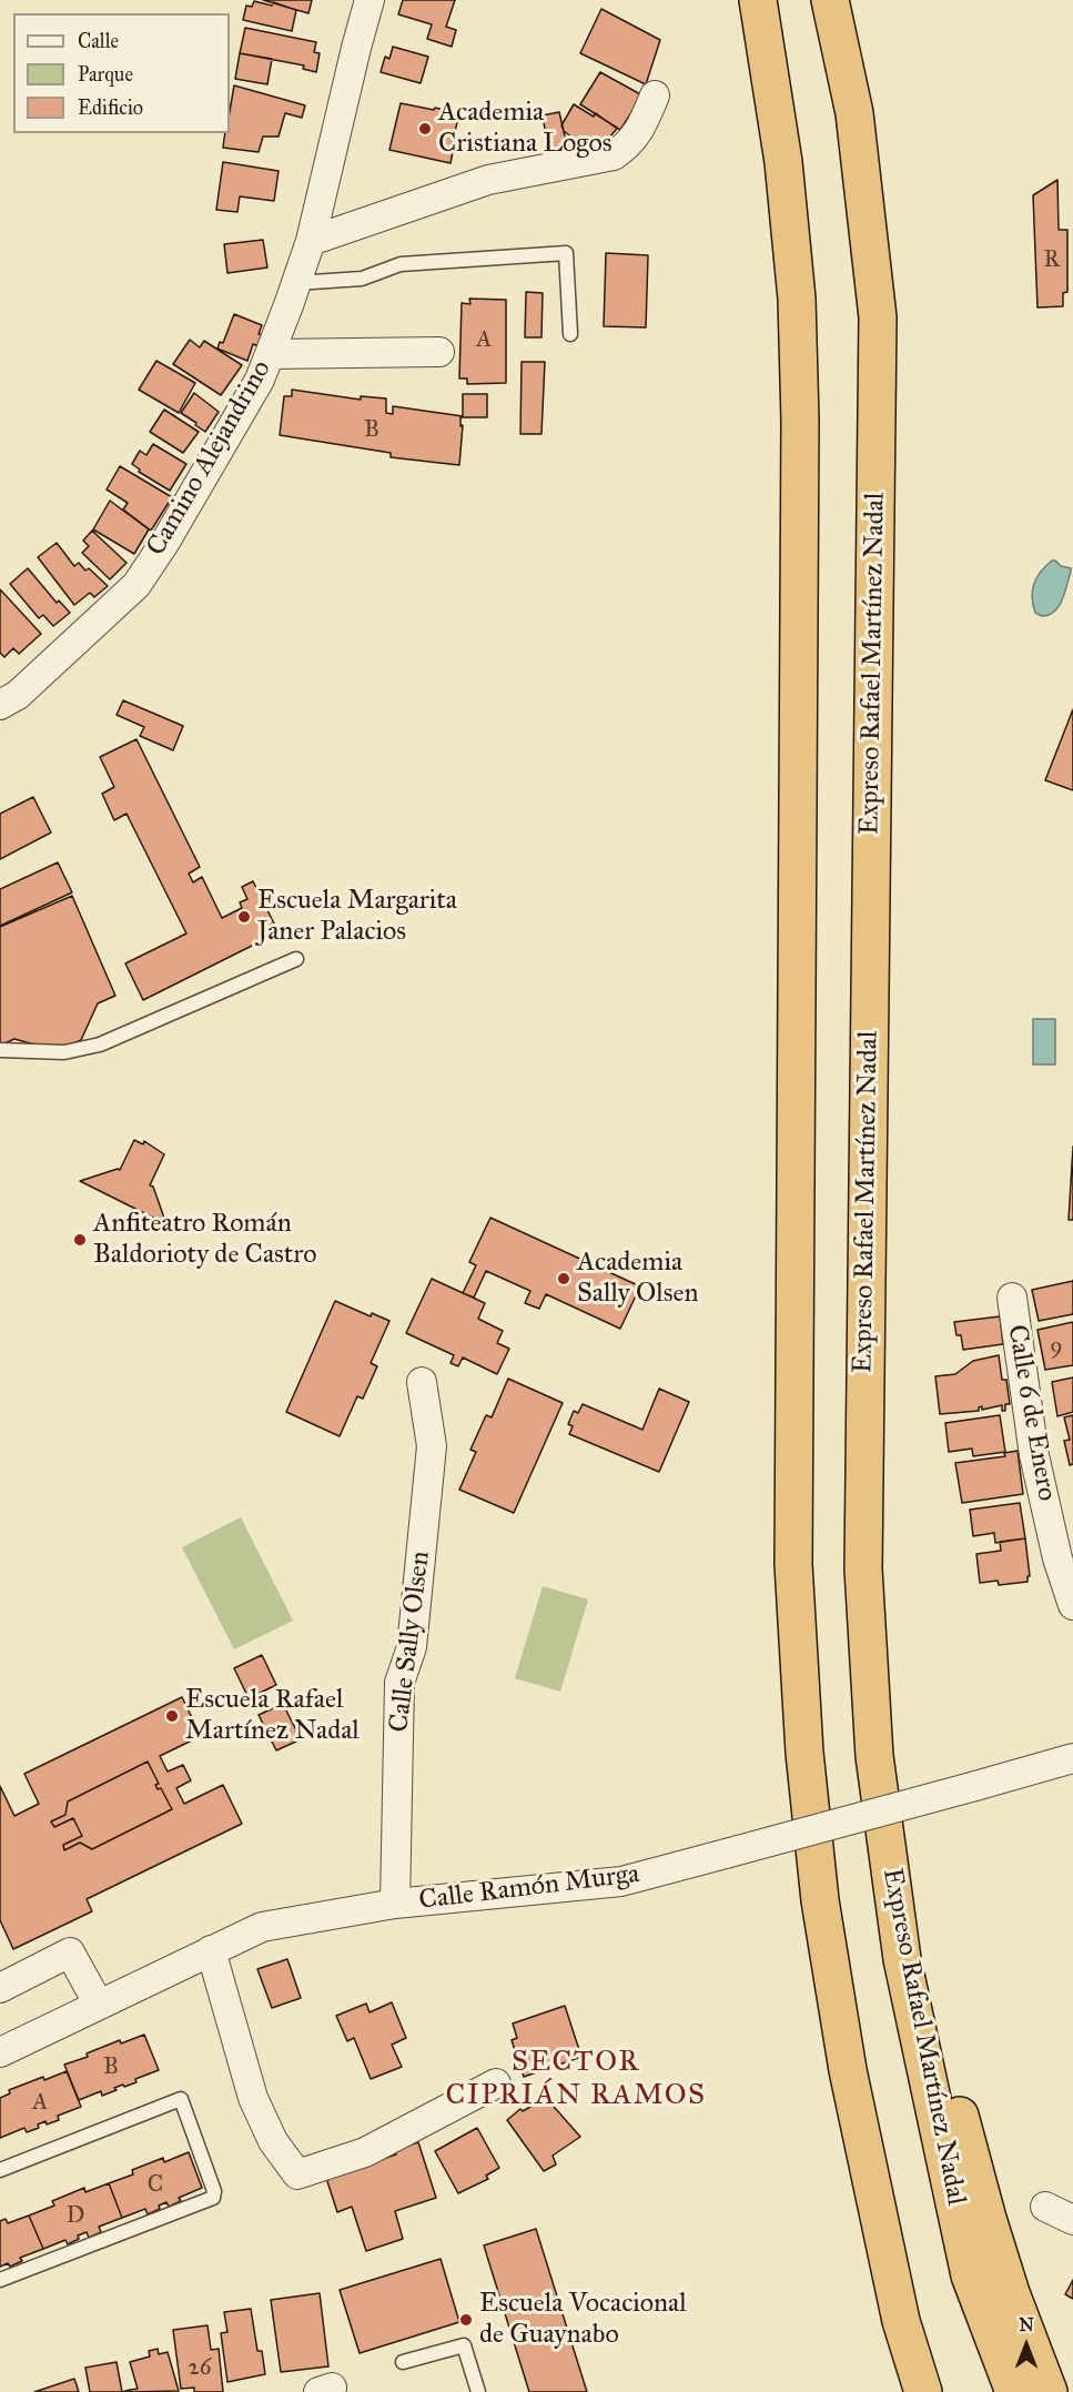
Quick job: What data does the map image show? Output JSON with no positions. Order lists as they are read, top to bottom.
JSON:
{
  "streets": {
    "highway": ["Expreso Rafael Martínez Nadal"],
    "street": [
      "Camino Alejandrino",
      "Calle 6 de Enero",
      "Calle Sally Olsen",
      "Calle Ramón Murga"
    ]
  },
  "crossings": [
    ["Calle Sally Olsen", "Calle Ramón Murga"]
  ],
  "districts": ["SECTOR CIPRIÁN RAMOS"],
  "places": [
    "Academia Cristiana Logos",
    "Escuela Margarita Janer Palacios",
    "Anfiteatro Román Baldorioty de Castro",
    "Academia Sally Olsen",
    "Escuela Rafael Martínez Nadal",
    "Escuela Vocacional de Guaynabo"
  ],
  "house_numbers": [
    "R",
    "A",
    "B",
    "9",
    "B",
    "A",
    "C",
    "D",
    "26"
  ],
  "legend": ["Calle", "Parque", "Edificio"],
  "north": "top"
}
